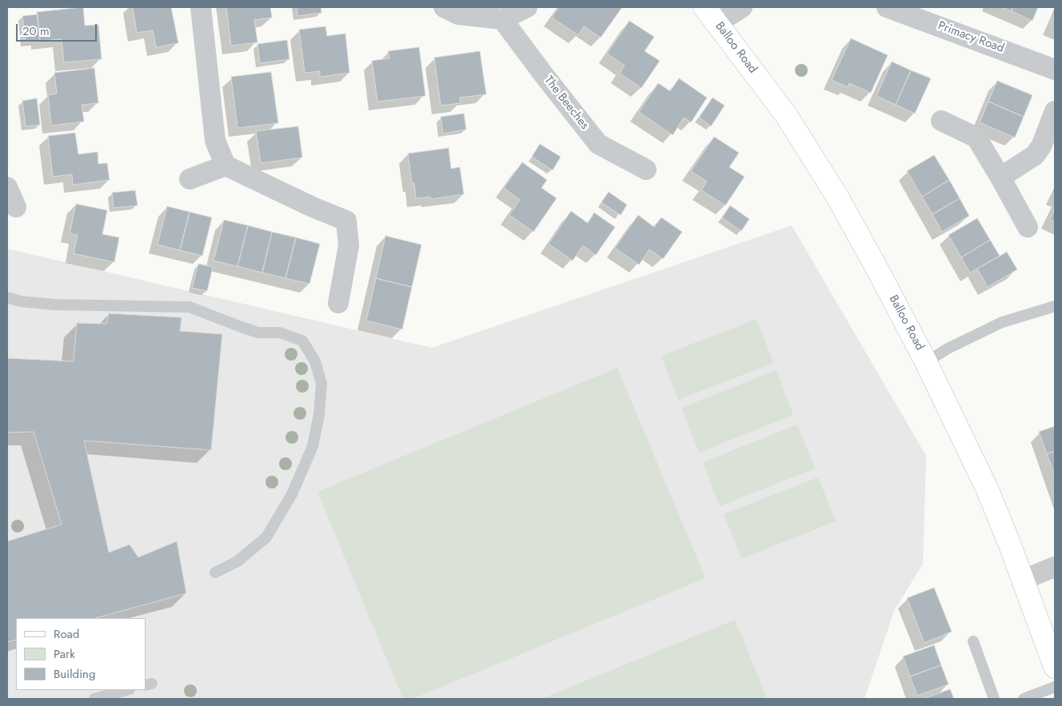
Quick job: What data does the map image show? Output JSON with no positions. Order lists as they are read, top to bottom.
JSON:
{
  "streets": {
    "street": ["Primacy Road", "Balloo Road", "The Beeches"]
  },
  "legend": ["Road", "Park", "Building"],
  "scale_bar": "20 m"
}
